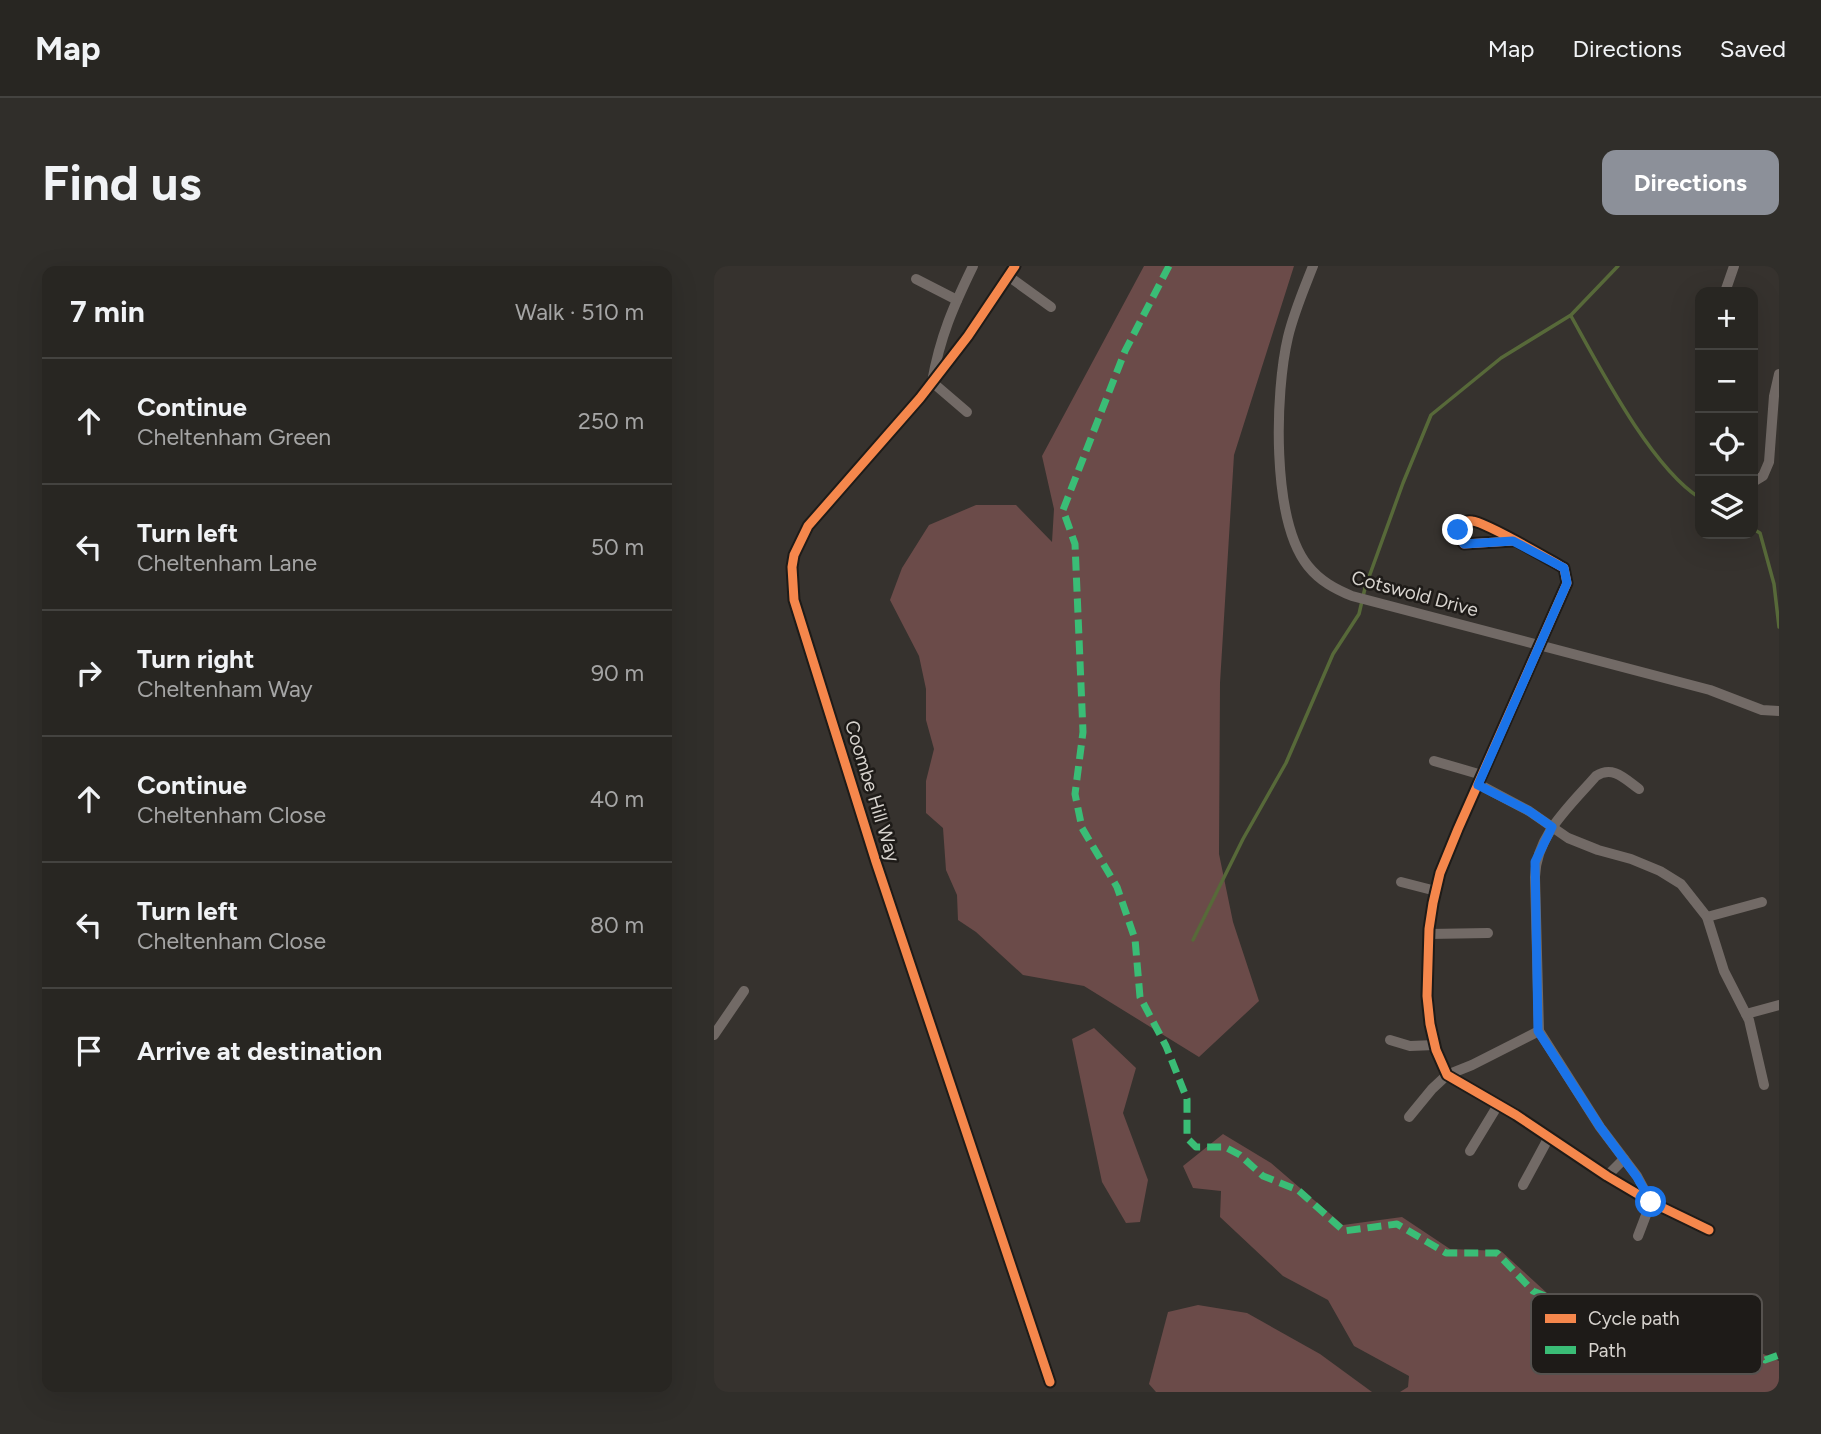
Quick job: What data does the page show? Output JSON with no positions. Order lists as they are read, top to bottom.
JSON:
{
  "streets": {
    "street": ["Cotswold Drive", "Coombe Hill Way"]
  },
  "legend": ["Cycle path", "Path"],
  "page": {
    "header": "Map",
    "nav": ["Map", "Directions", "Saved"],
    "buttons": "Directions",
    "title": "Find us",
    "heading": ["7 min", "Walk · 510 m"],
    "map_buttons": ["+", "−"],
    "list": [
      ["Continue", "Cheltenham Green", "250 m"],
      ["Turn left", "Cheltenham Lane", "50 m"],
      ["Turn right", "Cheltenham Way", "90 m"],
      ["Continue", "Cheltenham Close", "40 m"],
      ["Turn left", "Cheltenham Close", "80 m"],
      "Arrive at destination"
    ]
  }
}
